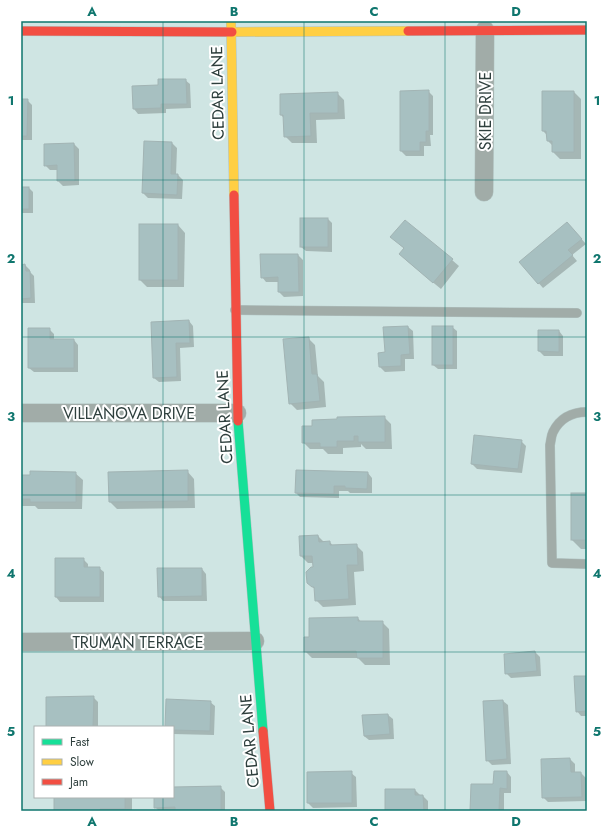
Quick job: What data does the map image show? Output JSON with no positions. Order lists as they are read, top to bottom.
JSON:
{
  "streets": {
    "street": [
      "CEDAR LANE",
      "SKIE DRIVE",
      "VILLANOVA DRIVE",
      "TRUMAN TERRACE"
    ]
  },
  "crossings": [
    ["CEDAR LANE", "VILLANOVA DRIVE"],
    ["CEDAR LANE", "TRUMAN TERRACE"]
  ],
  "legend": ["Fast", "Slow", "Jam"],
  "grid": {
    "columns": [
      "A",
      "B",
      "C",
      "D"
    ],
    "rows": [
      "1",
      "2",
      "3",
      "4",
      "5"
    ]
  }
}
